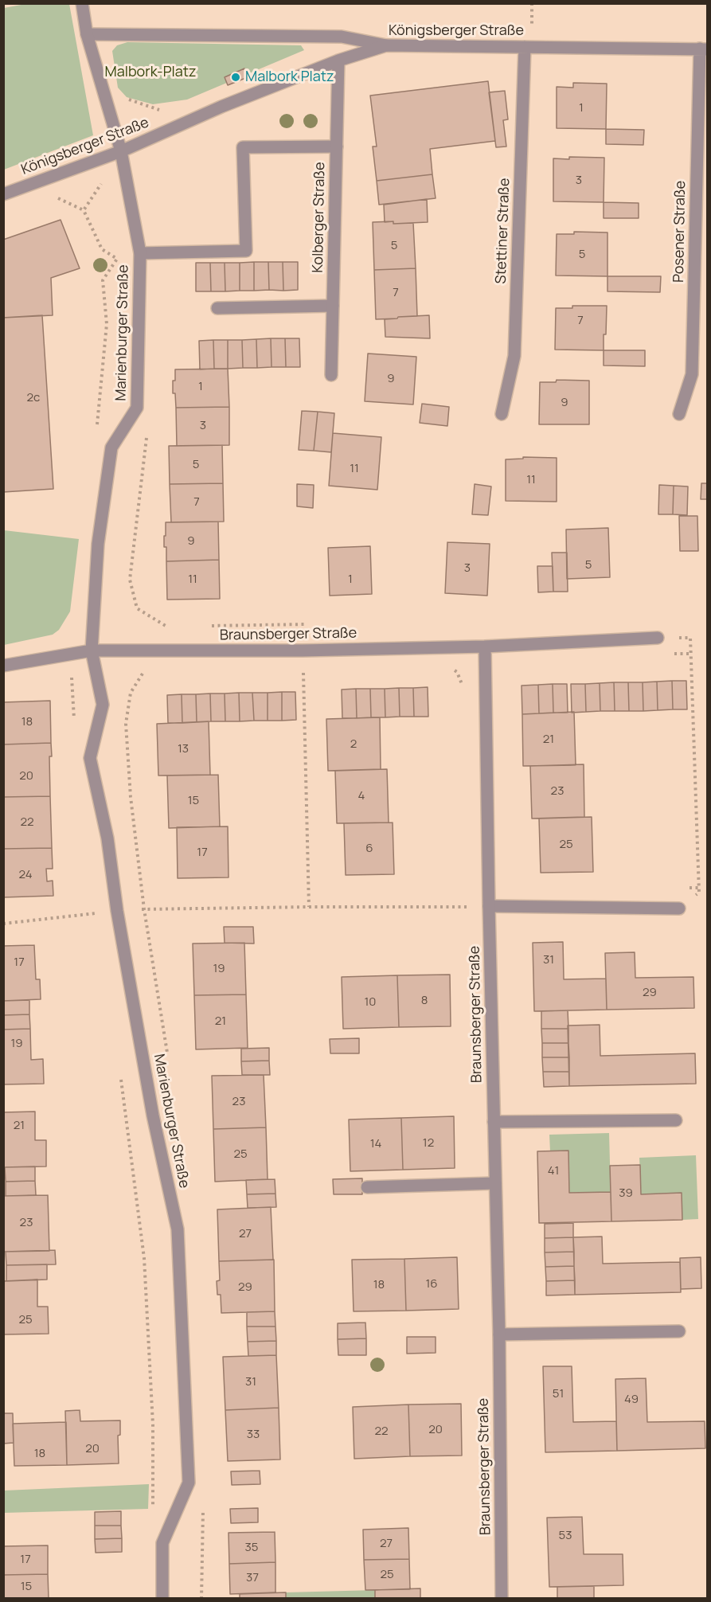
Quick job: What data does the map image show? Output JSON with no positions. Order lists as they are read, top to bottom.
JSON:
{
  "streets": {
    "street": [
      "Königsberger Straße",
      "Kolberger Straße",
      "Stettiner Straße",
      "Posener Straße",
      "Marienburger Straße",
      "Braunsberger Straße"
    ]
  },
  "crossings": [
    ["Königsberger Straße", "Kolberger Straße"],
    ["Königsberger Straße", "Stettiner Straße"],
    ["Königsberger Straße", "Posener Straße"],
    ["Königsberger Straße", "Marienburger Straße"],
    ["Marienburger Straße", "Braunsberger Straße"]
  ],
  "parks": ["Malbork-Platz"],
  "places": ["Malbork Platz"],
  "house_numbers": [
    "1",
    "3",
    "5",
    "5",
    "7",
    "7",
    "9",
    "1",
    "2c",
    "9",
    "3",
    "5",
    "11",
    "11",
    "7",
    "9",
    "5",
    "3",
    "11",
    "1",
    "18",
    "21",
    "2",
    "13",
    "20",
    "23",
    "4",
    "15",
    "22",
    "25",
    "6",
    "17",
    "24",
    "31",
    "17",
    "19",
    "29",
    "8",
    "10",
    "21",
    "19",
    "23",
    "21",
    "12",
    "14",
    "25",
    "41",
    "39",
    "23",
    "27",
    "16",
    "18",
    "29",
    "25",
    "31",
    "51",
    "49",
    "20",
    "22",
    "33",
    "20",
    "18",
    "53",
    "27",
    "35",
    "17",
    "25",
    "37",
    "15"
  ]
}
